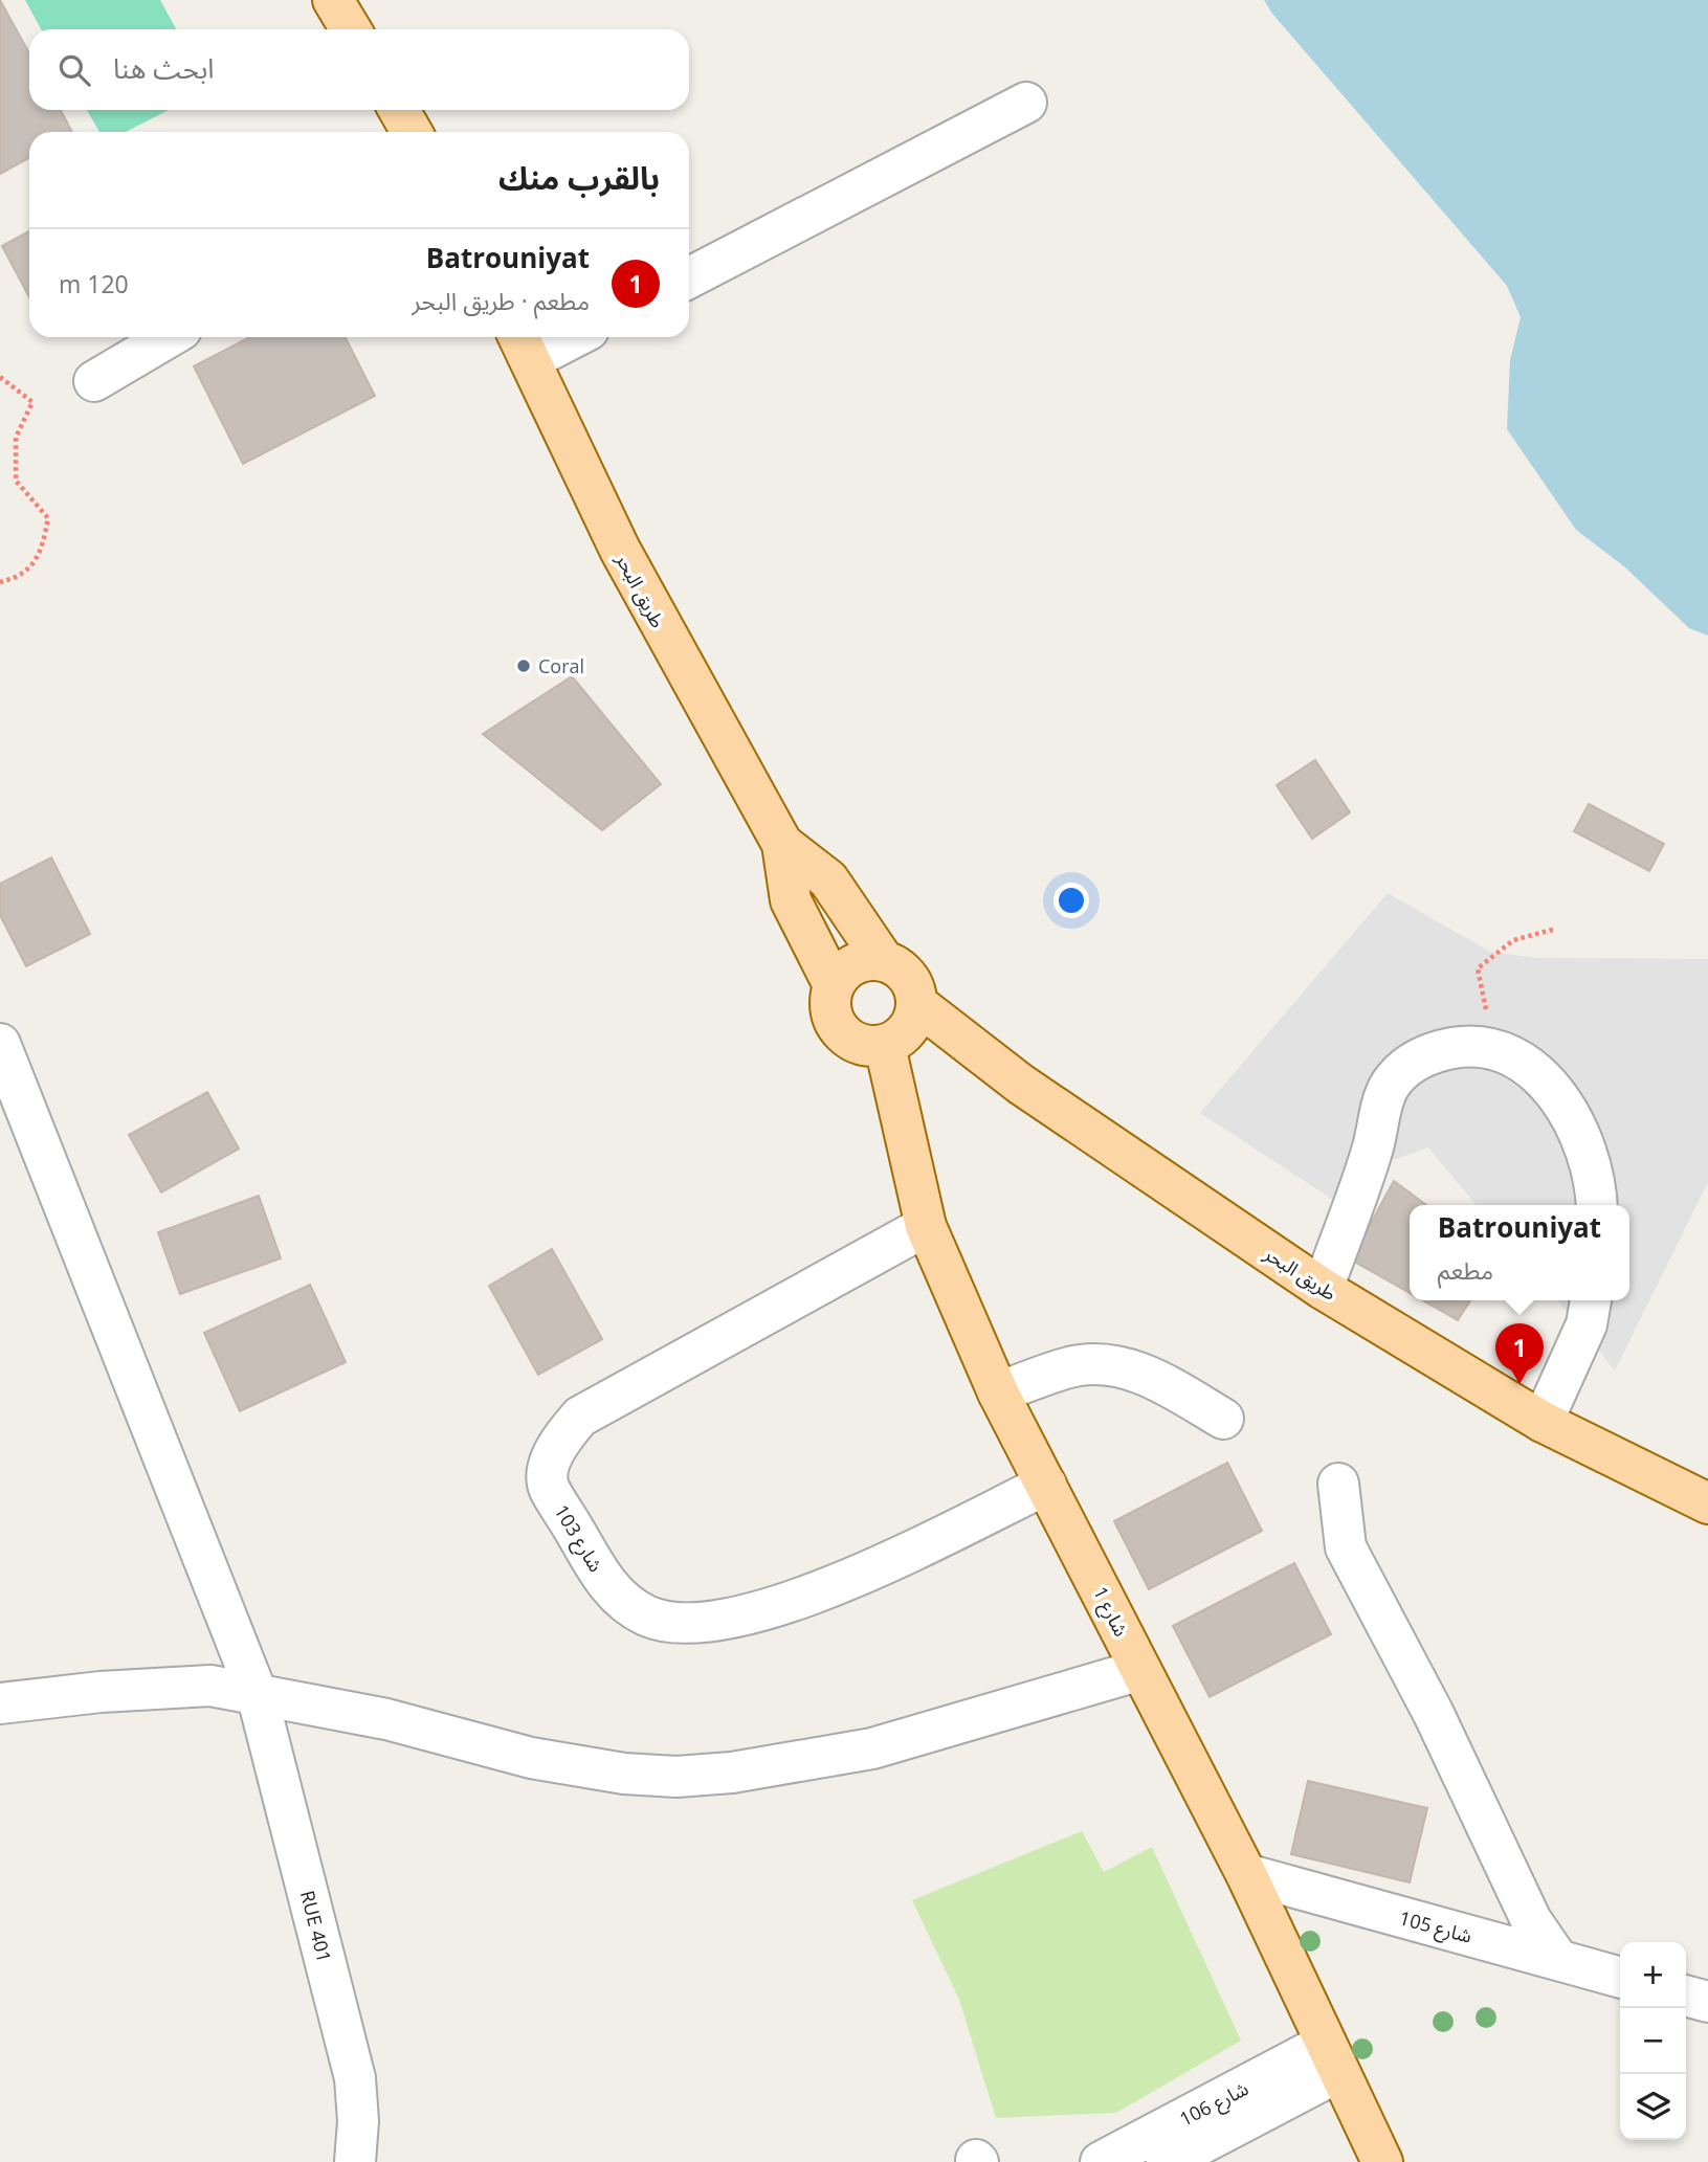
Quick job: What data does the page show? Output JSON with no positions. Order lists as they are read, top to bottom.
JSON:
{
  "streets": {
    "main road": ["طريق البحر", "شارع 1"],
    "street": [
      "شارع 103",
      "RUE 401",
      "شارع 105",
      "شارع 106"
    ]
  },
  "crossings": [
    ["طريق البحر", "شارع 1"],
    ["شارع 103", "شارع 1"],
    ["شارع 1", "شارع 105"],
    ["شارع 1", "شارع 106"]
  ],
  "places": ["Coral"],
  "page": {
    "search": "ابحث هنا",
    "heading": "بالقرب منك",
    "list": [
      {
        "mark": "1",
        "name": "Batrouniyat",
        "note": "مطعم · طريق البحر",
        "value": "120 m"
      }
    ],
    "popup": ["Batrouniyat", "مطعم"],
    "pins": "1",
    "map_buttons": ["+", "−"]
  }
}
